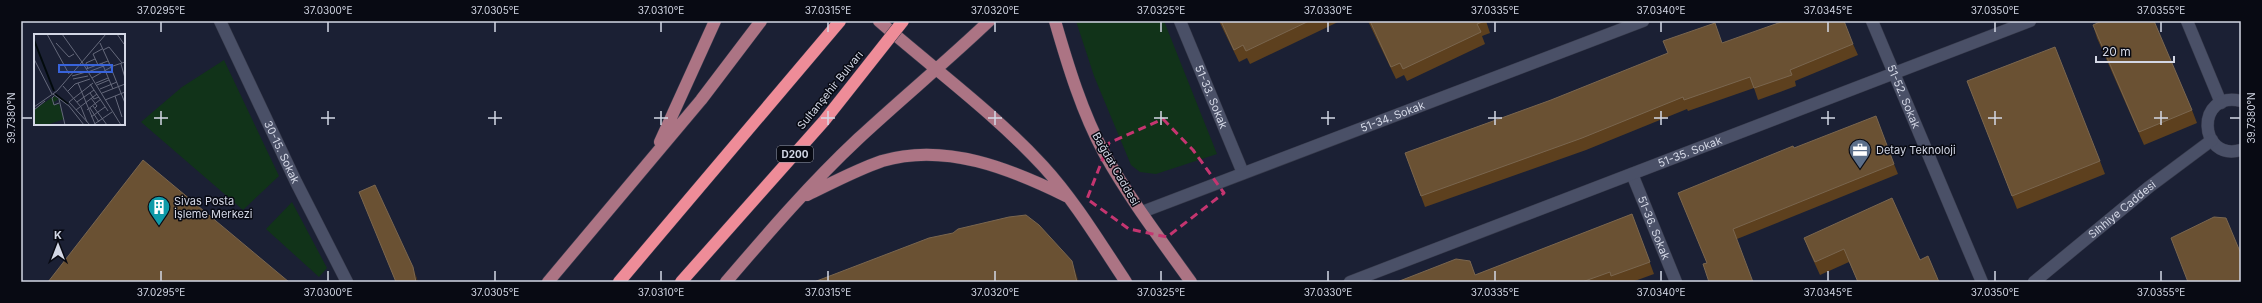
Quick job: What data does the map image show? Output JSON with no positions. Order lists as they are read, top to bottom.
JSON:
{
  "streets": {
    "highway": ["Sultanşehir Bulvarı", "D200"],
    "main road": ["Bağdat Caddesi"],
    "street": [
      "51-52. Sokak",
      "51-33. Sokak",
      "51-34. Sokak",
      "30-15. Sokak",
      "51-35. Sokak",
      "Sıhhiye Caddesi",
      "51-36. Sokak"
    ]
  },
  "crossings": [
    ["51-52. Sokak", "51-35. Sokak"],
    ["51-33. Sokak", "51-34. Sokak"],
    ["51-34. Sokak", "Bağdat Caddesi"],
    ["51-35. Sokak", "51-36. Sokak"]
  ],
  "places": {
    "office": ["Detay Teknoloji"],
    "building": ["Sivas Posta İşleme Merkezi"]
  },
  "scale_bar": "20 m",
  "north": "top",
  "coordinates": [
    "37.0295°E",
    "37.0300°E",
    "37.0305°E",
    "37.0310°E",
    "37.0315°E",
    "37.0320°E",
    "37.0325°E",
    "37.0330°E",
    "37.0335°E",
    "37.0340°E",
    "37.0345°E",
    "37.0350°E",
    "37.0355°E",
    "39.7380°N"
  ]
}
